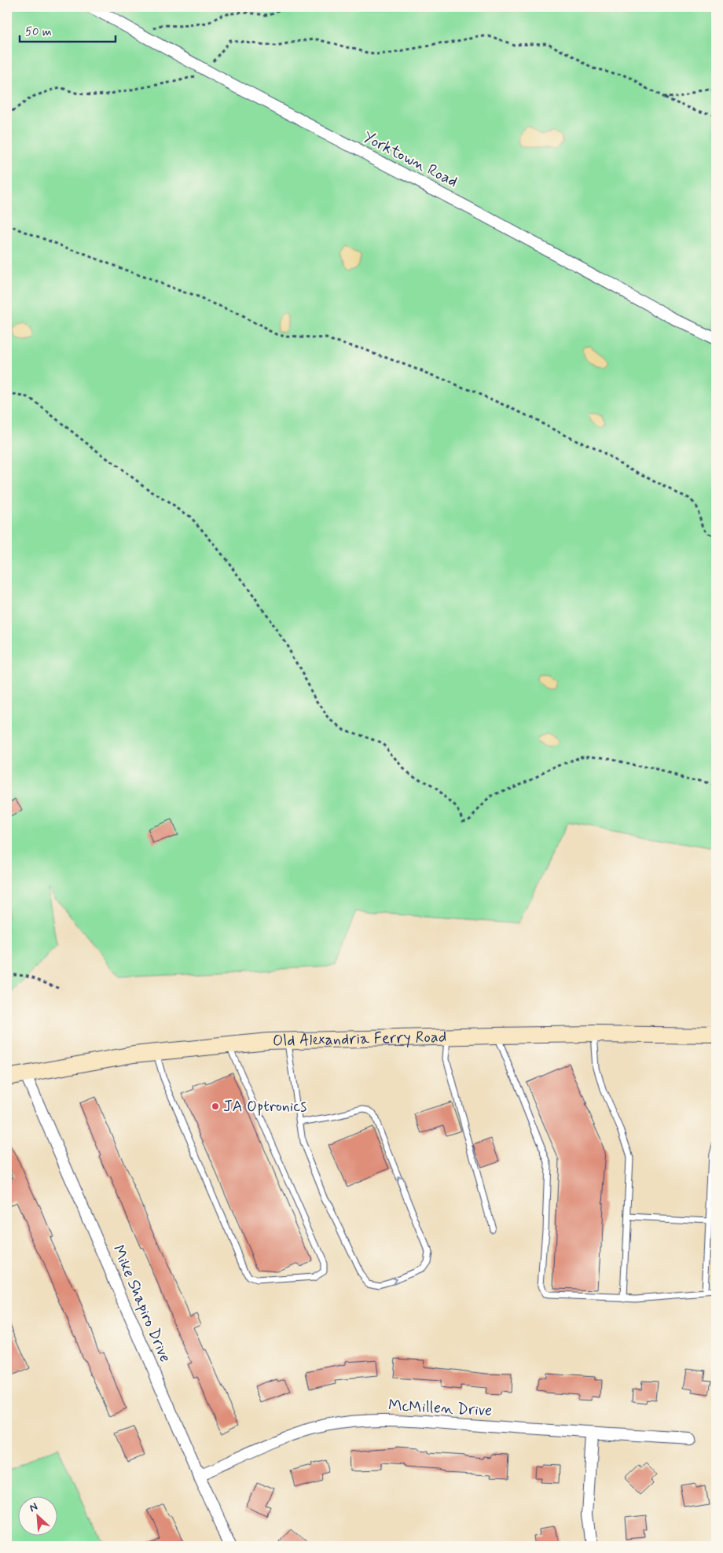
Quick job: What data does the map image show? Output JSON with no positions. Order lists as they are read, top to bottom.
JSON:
{
  "streets": {
    "main road": ["Old Alexandria Ferry Road"],
    "street": ["Yorktown Road", "Mike Shapiro Drive", "McMillen Drive"]
  },
  "crossings": [
    ["Old Alexandria Ferry Road", "Mike Shapiro Drive"],
    ["Mike Shapiro Drive", "McMillen Drive"]
  ],
  "places": ["JA Optronics"],
  "scale_bar": "50 m",
  "north": "top left"
}
